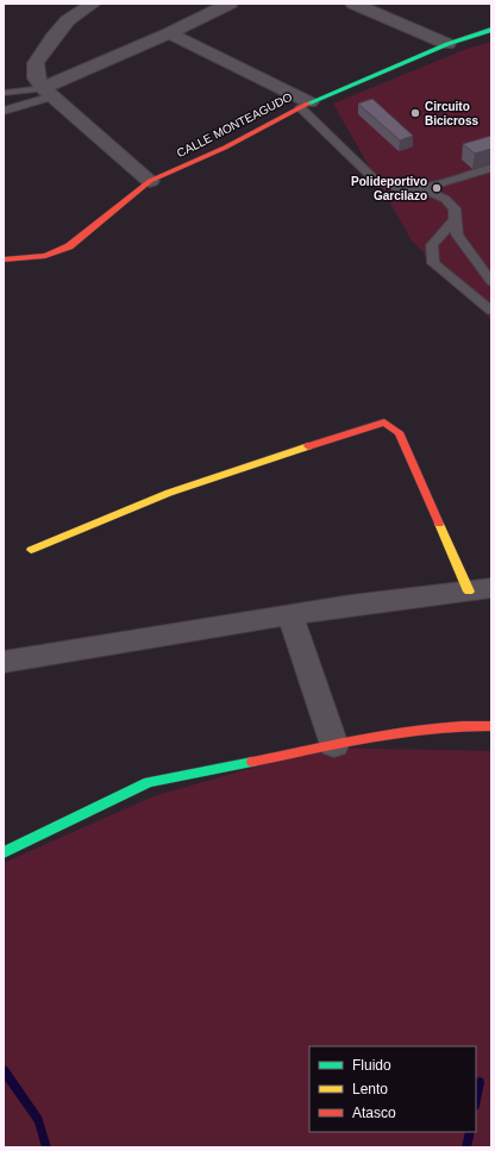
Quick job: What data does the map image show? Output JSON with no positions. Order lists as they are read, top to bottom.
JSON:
{
  "streets": {
    "street": ["CALLE MONTEAGUDO"]
  },
  "places": ["Circuito Bicicross", "Polideportivo Garcilazo"],
  "legend": ["Fluido", "Lento", "Atasco"]
}
